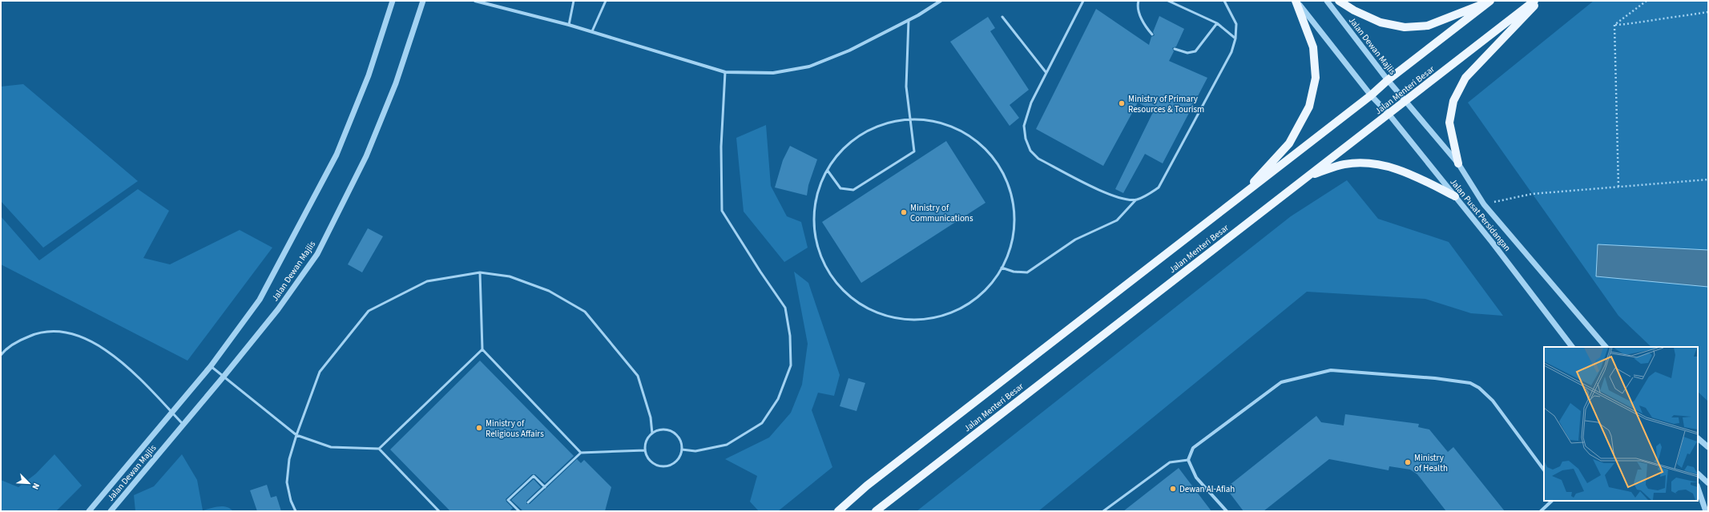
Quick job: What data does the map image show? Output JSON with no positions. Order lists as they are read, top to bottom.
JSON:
{
  "streets": {
    "main road": ["Jalan Menteri Besar"],
    "street": ["Jalan Dewan Majlis", "Jalan Pusat Persidangan"]
  },
  "crossings": [
    ["Jalan Dewan Majlis", "Jalan Menteri Besar"],
    ["Jalan Dewan Majlis", "Jalan Pusat Persidangan"],
    ["Jalan Menteri Besar", "Jalan Pusat Persidangan"]
  ],
  "places": [
    "Ministry of Primary Resources & Tourism",
    "Ministry of Communications",
    "Ministry of Religious Affairs",
    "Ministry of Health",
    "Dewan Al-Afiah"
  ],
  "north": "bottom right"
}
